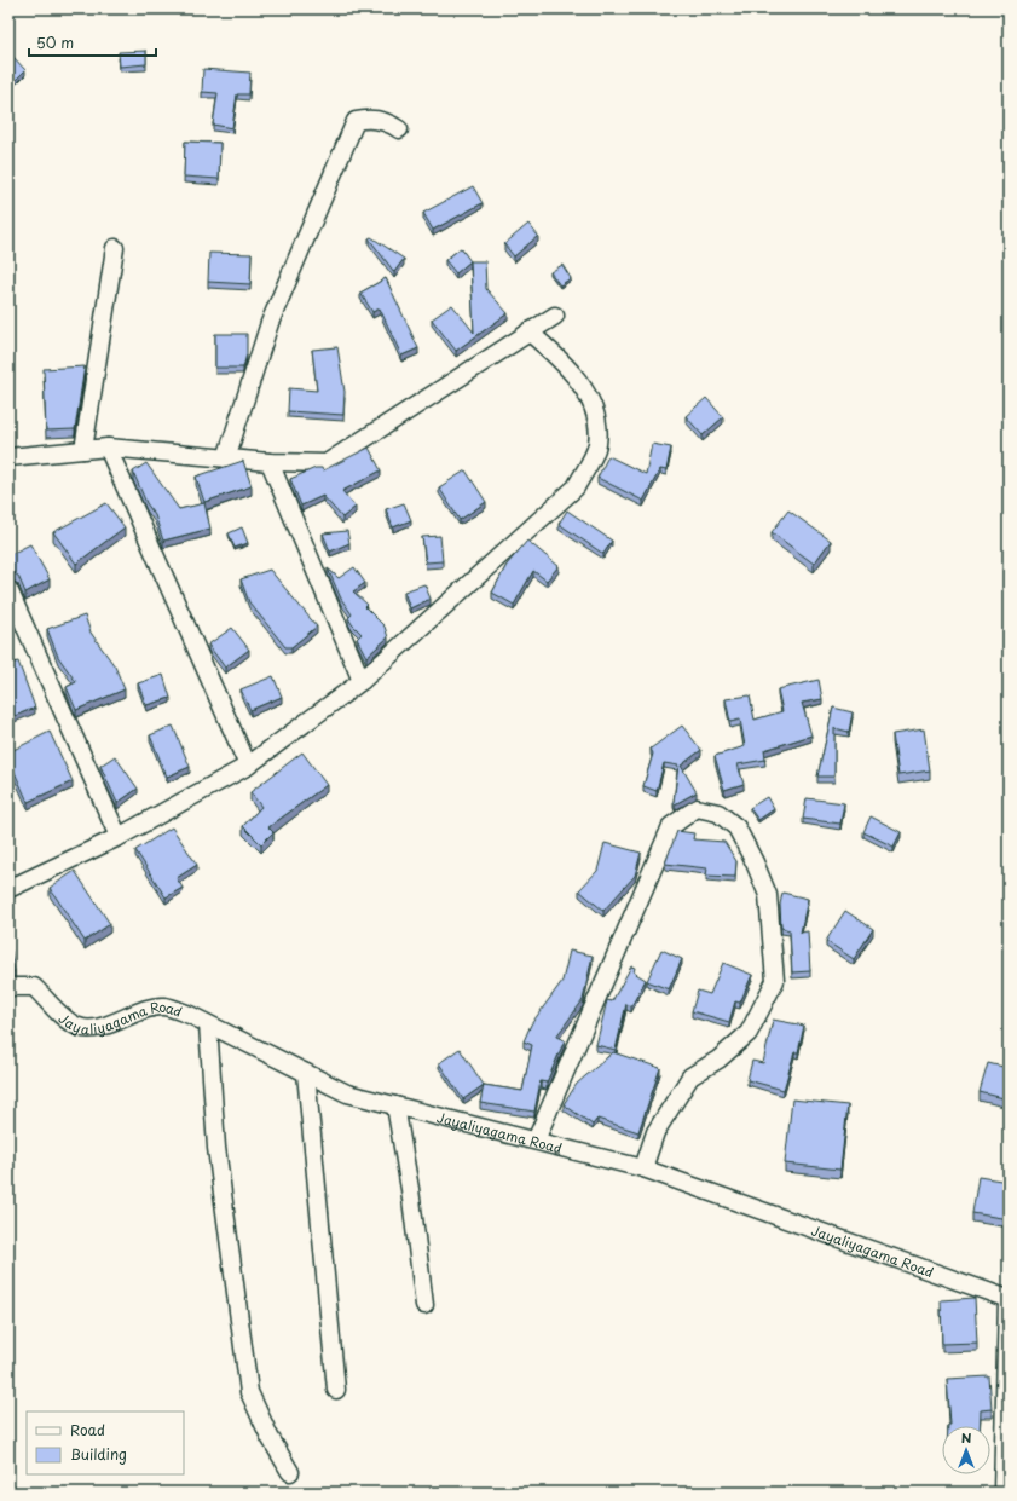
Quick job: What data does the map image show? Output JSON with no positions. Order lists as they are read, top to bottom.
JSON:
{
  "streets": {
    "street": ["Jayaliyagama Road"]
  },
  "legend": ["Road", "Building"],
  "scale_bar": "50 m",
  "north": "top"
}
